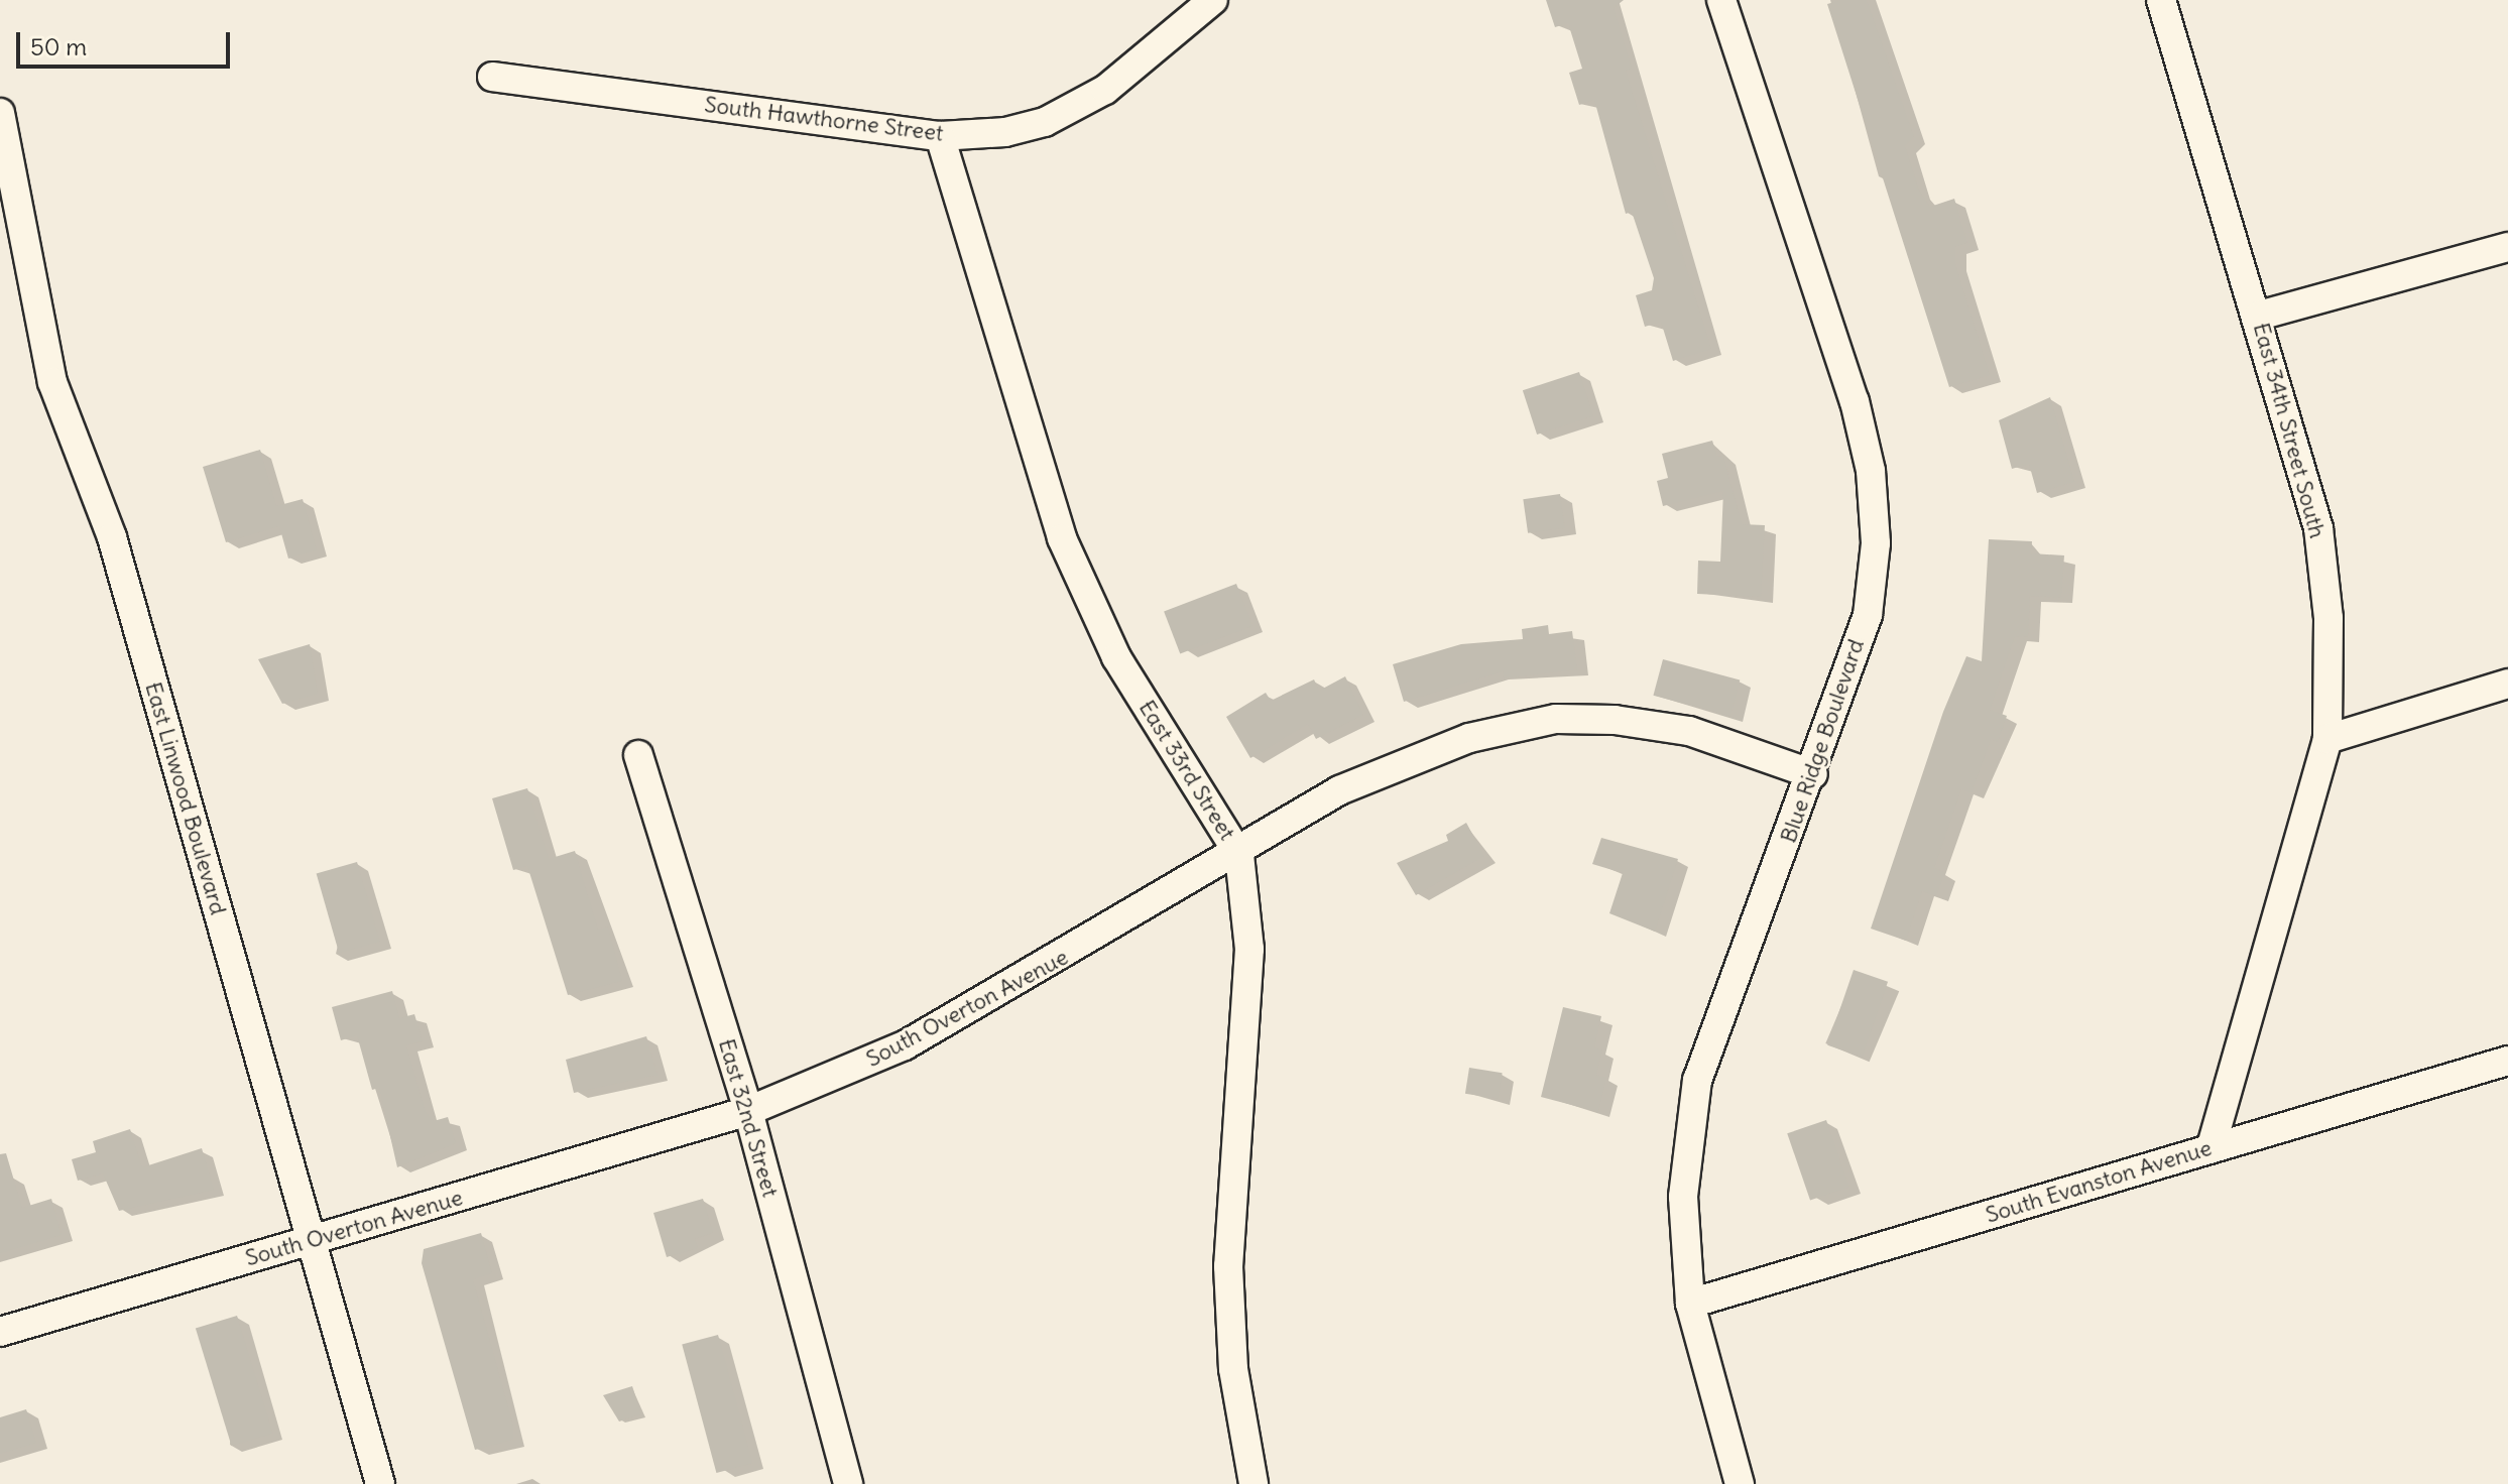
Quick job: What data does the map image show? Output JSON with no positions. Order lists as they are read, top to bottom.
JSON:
{
  "streets": {
    "street": [
      "South Hawthorne Street",
      "East 34th Street South",
      "Blue Ridge Boulevard",
      "East 33rd Street",
      "East Linwood Boulevard",
      "South Overton Avenue",
      "East 32nd Street",
      "South Evanston Avenue"
    ]
  },
  "crossings": [
    ["South Hawthorne Street", "East 33rd Street"],
    ["East 34th Street South", "South Evanston Avenue"],
    ["Blue Ridge Boulevard", "South Overton Avenue"],
    ["Blue Ridge Boulevard", "South Evanston Avenue"],
    ["East 33rd Street", "South Overton Avenue"],
    ["East Linwood Boulevard", "South Overton Avenue"],
    ["South Overton Avenue", "East 32nd Street"]
  ],
  "scale_bar": "50 m"
}
